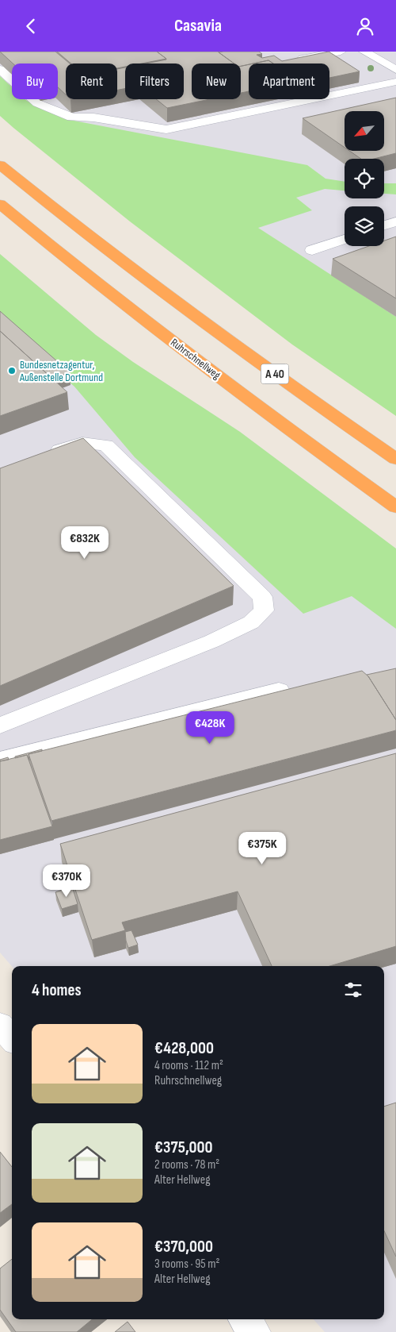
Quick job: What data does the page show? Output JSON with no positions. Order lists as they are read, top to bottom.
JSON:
{
  "streets": {
    "highway": ["Ruhrschnellweg", "A 40"]
  },
  "places": ["Bundesnetzagentur, Außenstelle Dortmund"],
  "north": "bottom left",
  "page": {
    "header": "Casavia",
    "chip": [
      "Buy",
      "Rent",
      "Filters",
      "New",
      "Apartment"
    ],
    "price": [
      "€832K",
      "€428K",
      "€375K",
      "€370K"
    ],
    "heading": "4 homes",
    "list": [
      {
        "name": "€428,000",
        "note": "4 rooms · 112 m² · Ruhrschnellweg"
      },
      {
        "name": "€375,000",
        "note": "2 rooms · 78 m² · Alter Hellweg"
      },
      {
        "name": "€370,000",
        "note": "3 rooms · 95 m² · Alter Hellweg"
      }
    ]
  }
}
